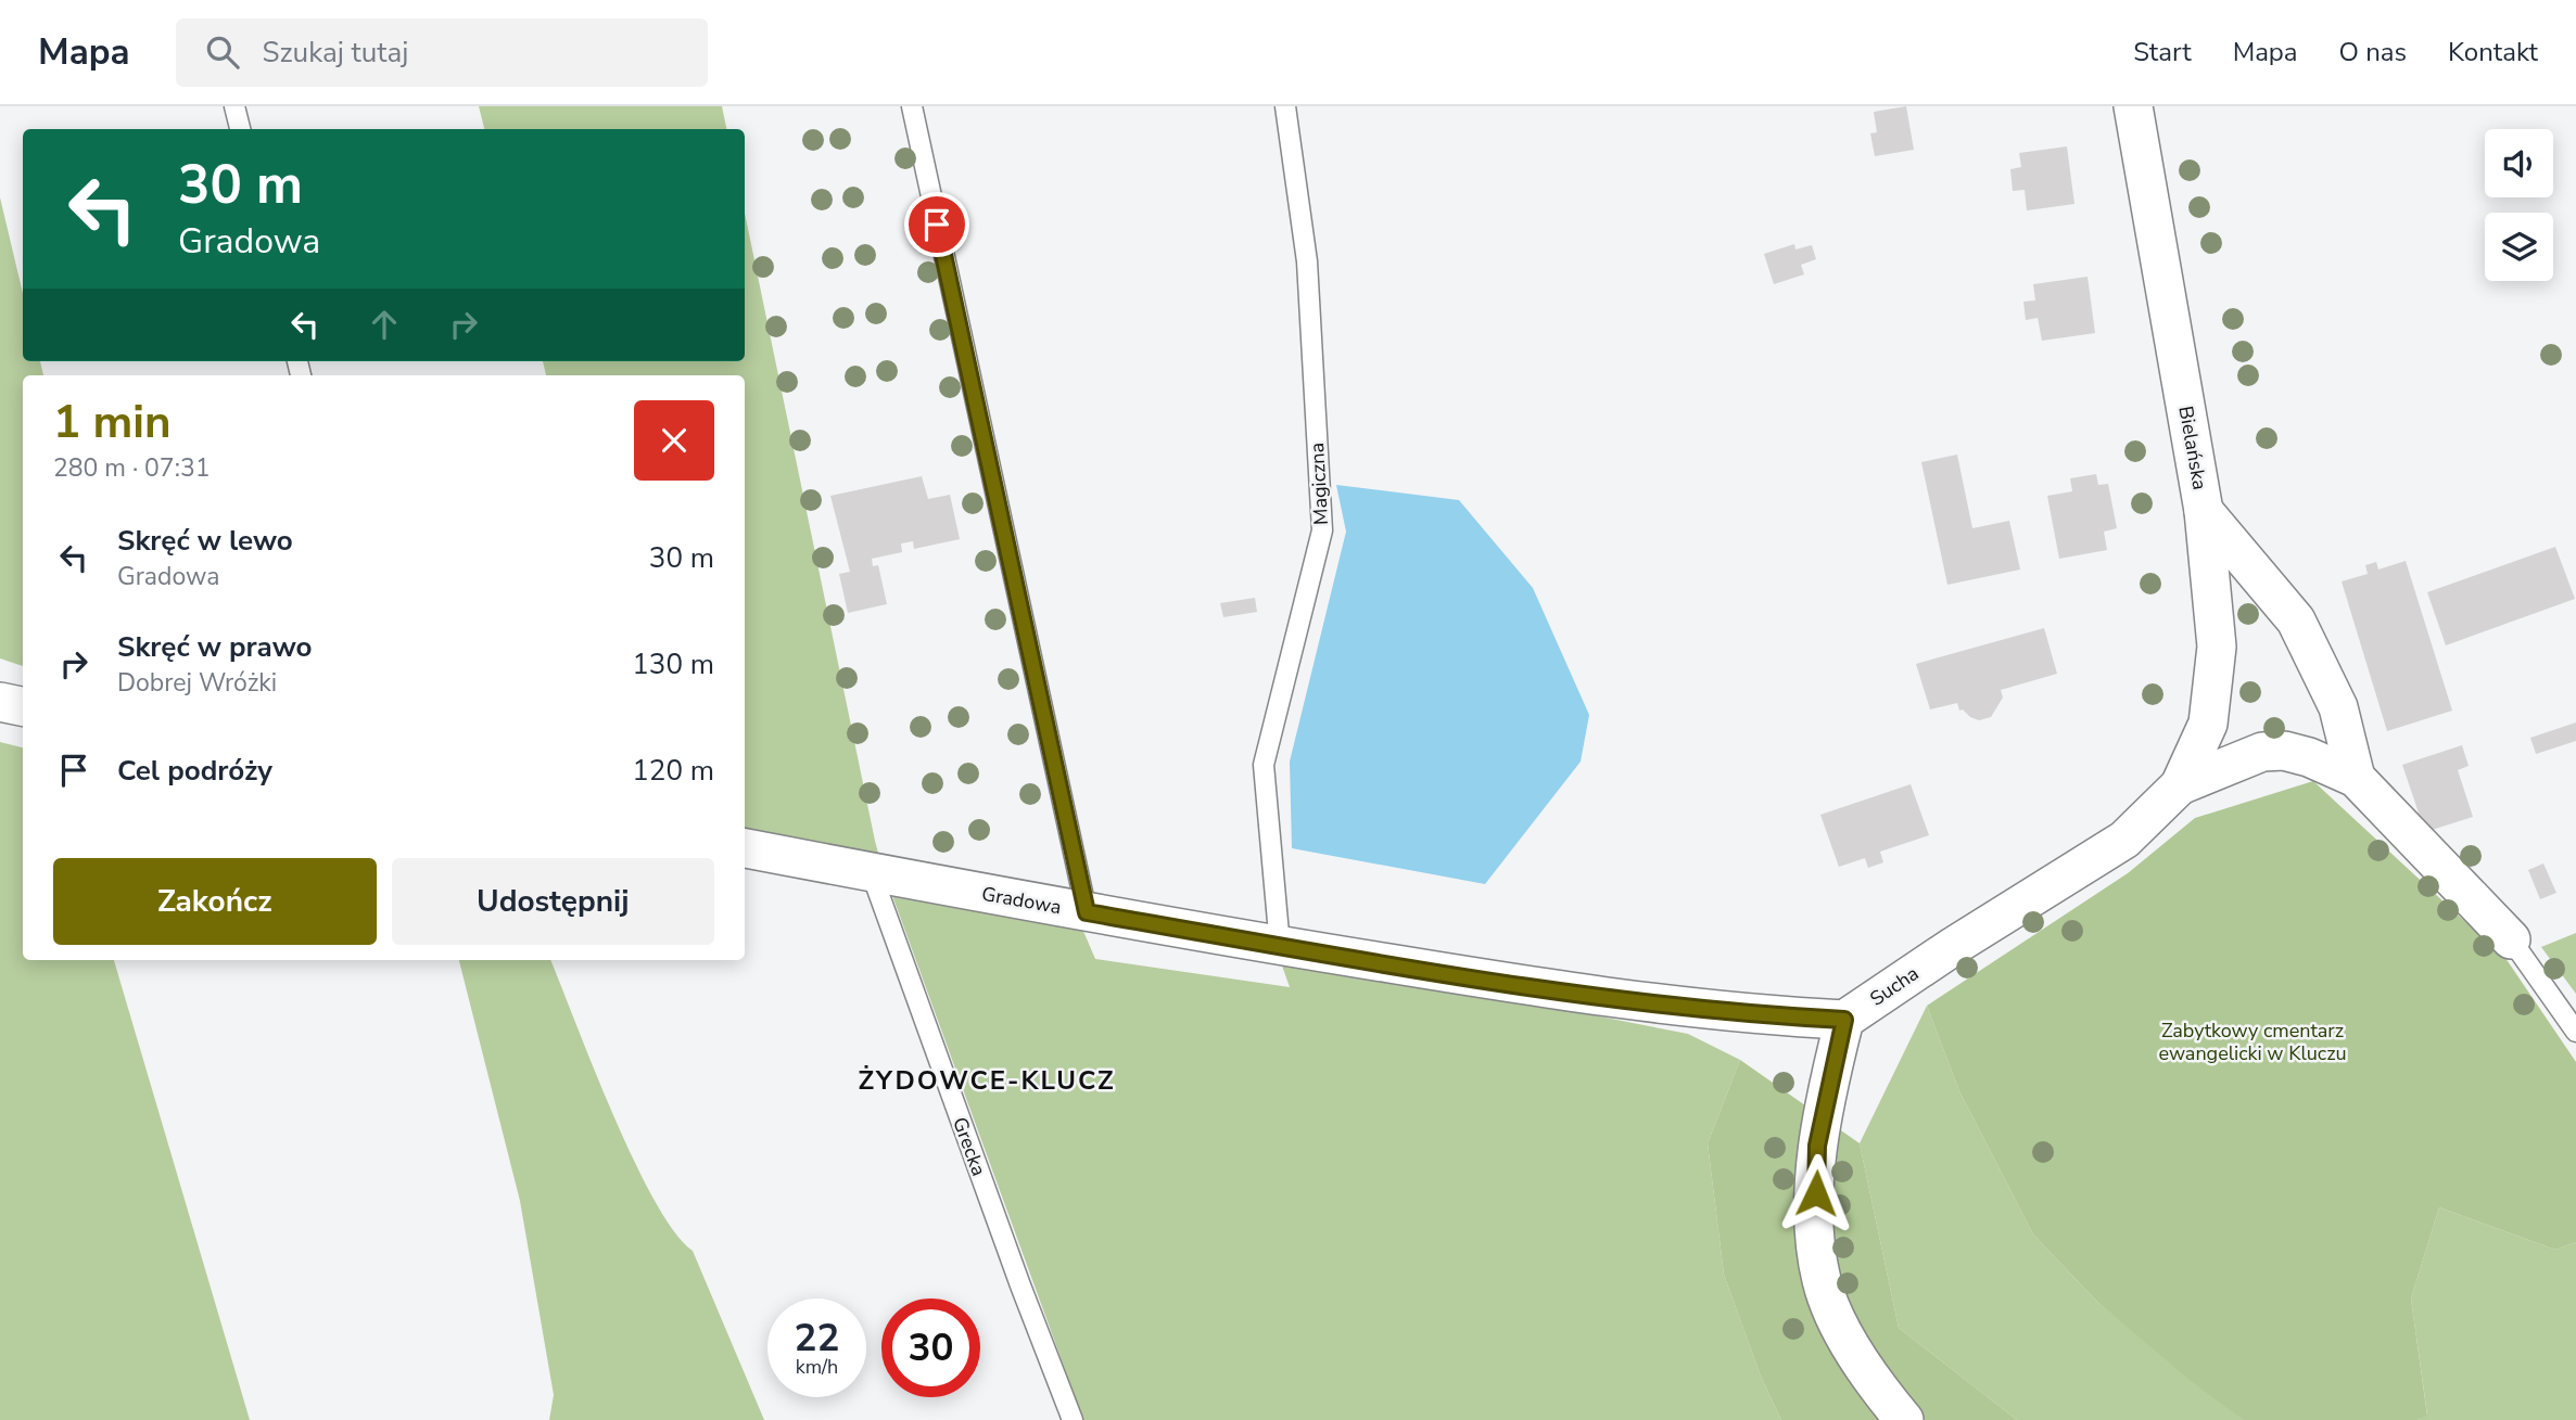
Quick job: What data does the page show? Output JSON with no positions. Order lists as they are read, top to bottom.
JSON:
{
  "streets": {
    "street": ["Bielańska", "Gradowa", "Sucha"],
    "lane": ["Magiczna", "Grecka"]
  },
  "crossings": [
    ["Bielańska", "Sucha"],
    ["Magiczna", "Gradowa"],
    ["Gradowa", "Sucha"],
    ["Gradowa", "Grecka"]
  ],
  "districts": ["ŻYDOWCE-KLUCZ"],
  "parks": ["Zabytkowy cmentarz ewangelicki w Kluczu"],
  "page": {
    "header": "Mapa",
    "search": "Szukaj tutaj",
    "nav": [
      "Start",
      "Mapa",
      "O nas",
      "Kontakt"
    ],
    "turn": ["30 m", "Gradowa"],
    "heading": ["1 min", "280 m · 07:31"],
    "list": [
      {
        "name": "Skręć w lewo",
        "note": "Gradowa",
        "value": "30 m"
      },
      {
        "name": "Skręć w prawo",
        "note": "Dobrej Wróżki",
        "value": "130 m"
      },
      {
        "name": "Cel podróży",
        "value": "120 m"
      }
    ],
    "buttons": ["Zakończ", "Udostępnij"],
    "speed": "22 km/h",
    "limit": "30"
  }
}
